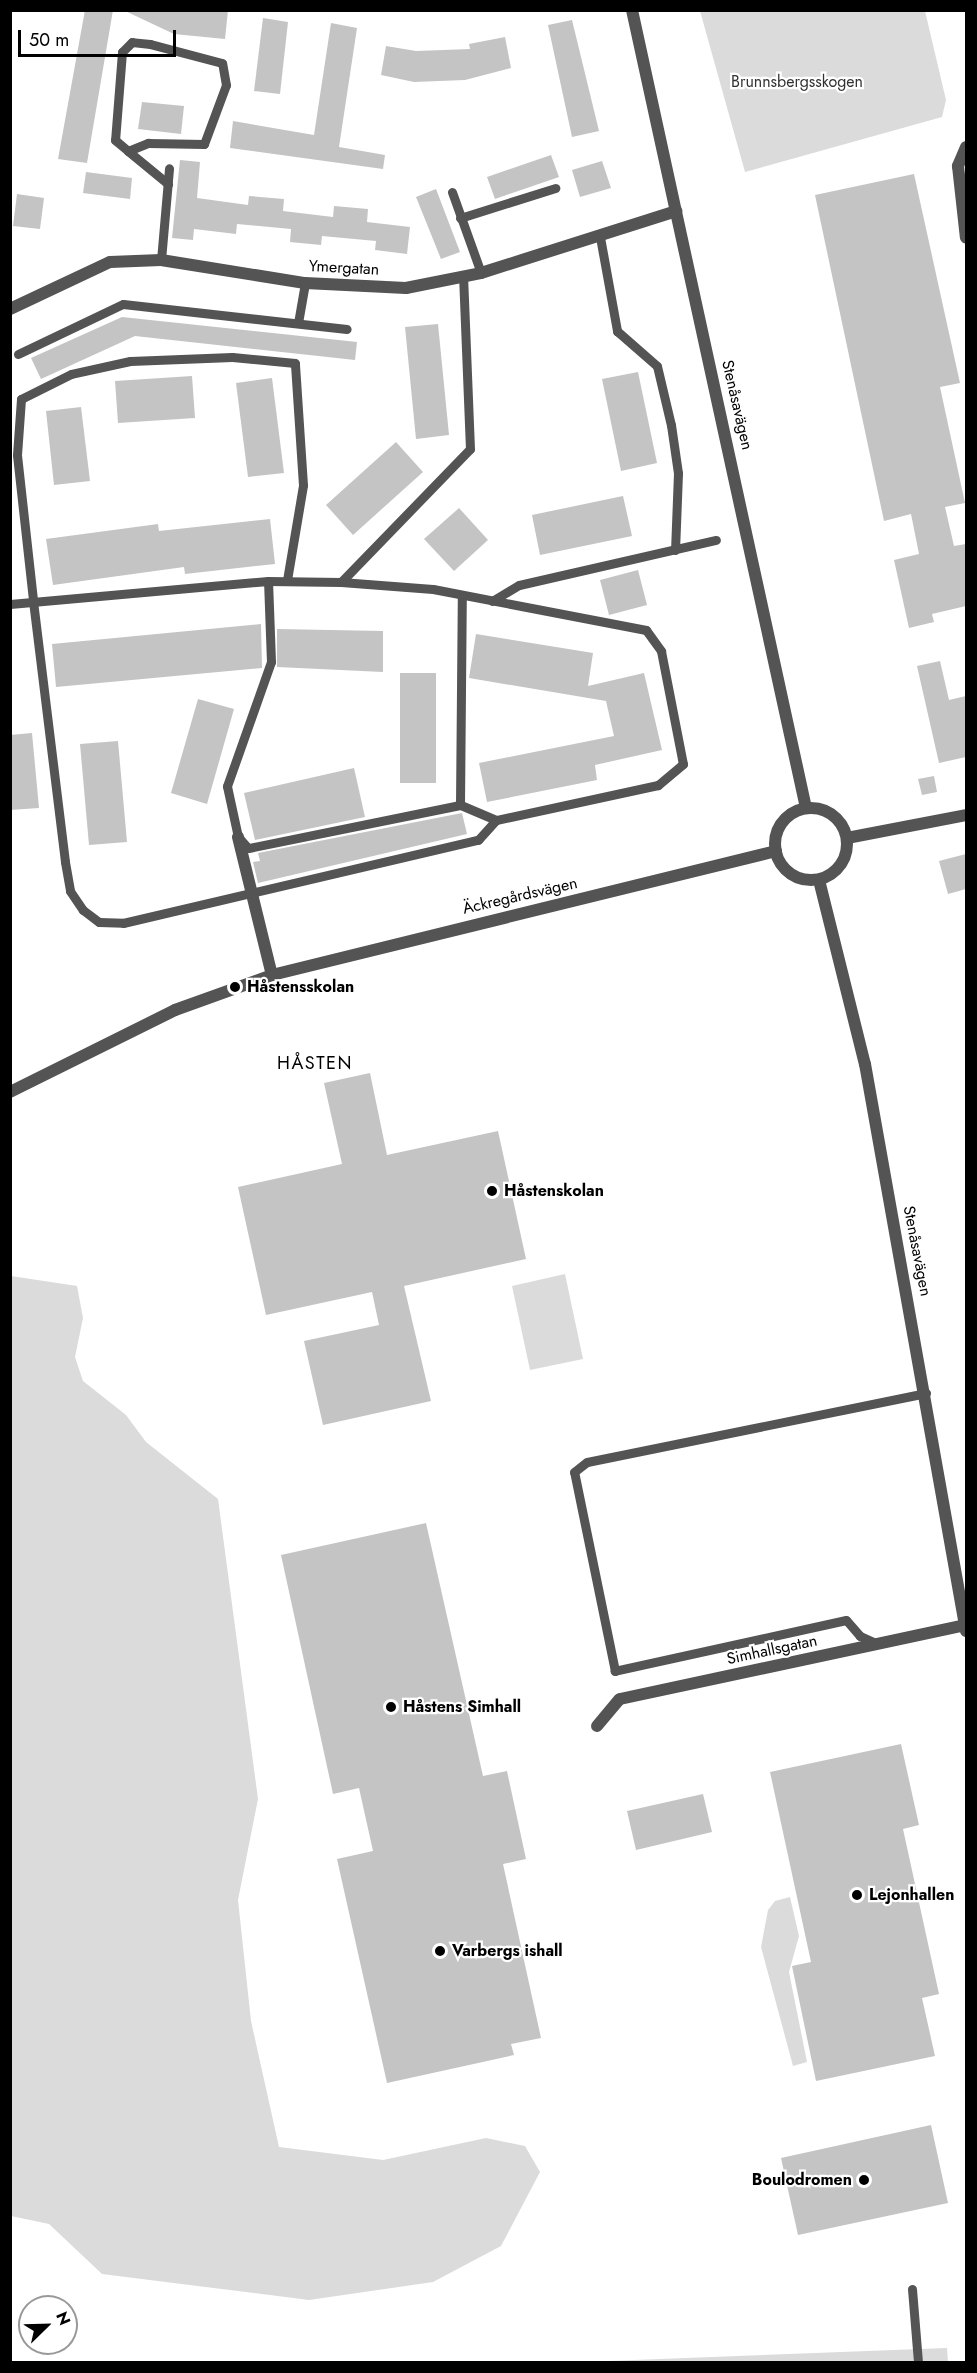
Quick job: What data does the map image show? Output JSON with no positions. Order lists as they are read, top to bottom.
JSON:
{
  "streets": {
    "street": [
      "Ymergatan",
      "Stenåsavägen",
      "Äckregårdsvägen",
      "Simhallsgatan"
    ]
  },
  "crossings": [
    ["Ymergatan", "Stenåsavägen"],
    ["Stenåsavägen", "Äckregårdsvägen"],
    ["Stenåsavägen", "Simhallsgatan"]
  ],
  "districts": ["HÅSTEN"],
  "parks": ["Brunnsbergsskogen"],
  "places": [
    "Håstensskolan",
    "Håstenskolan",
    "Håstens Simhall",
    "Lejonhallen",
    "Varbergs ishall",
    "Boulodromen"
  ],
  "scale_bar": "50 m",
  "north": "top right"
}
